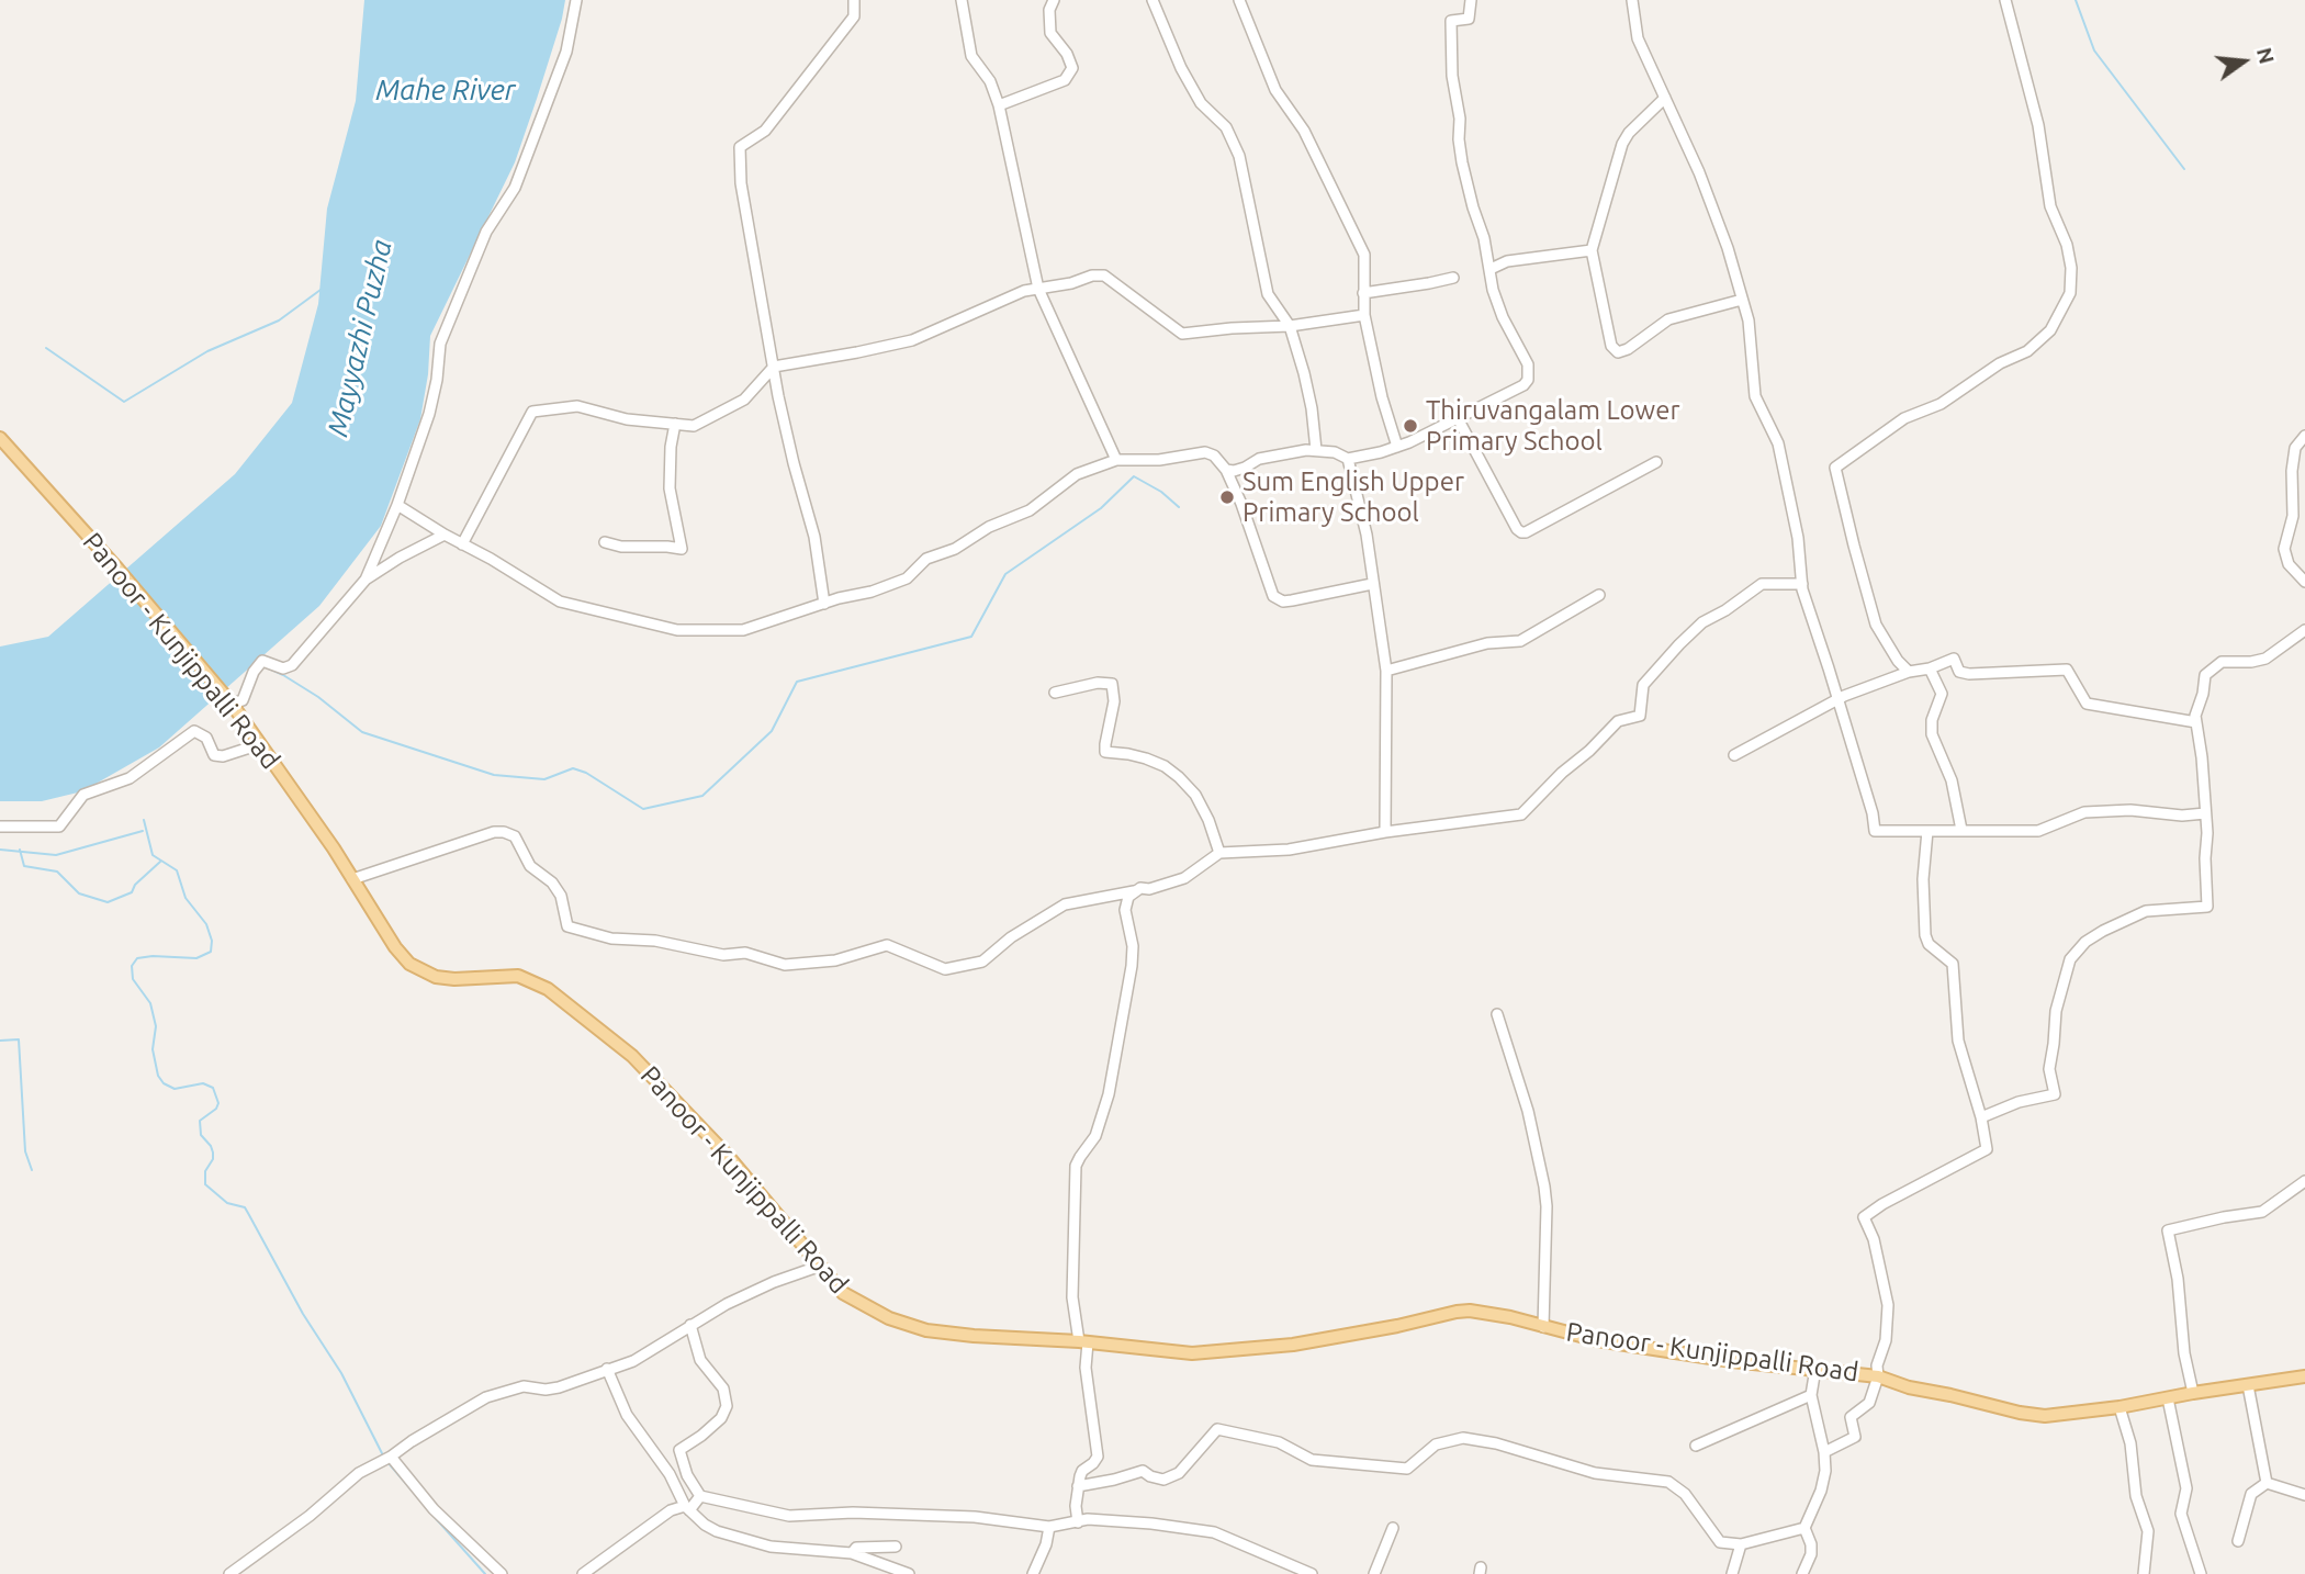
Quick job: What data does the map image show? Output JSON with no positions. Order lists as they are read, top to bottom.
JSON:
{
  "streets": {
    "main road": ["Panoor - Kunjippalli Road"]
  },
  "water": ["Mahe River", "Mayyazhi Puzha"],
  "places": ["Thiruvangalam Lower Primary School", "Sum English Upper Primary School"],
  "north": "right"
}
